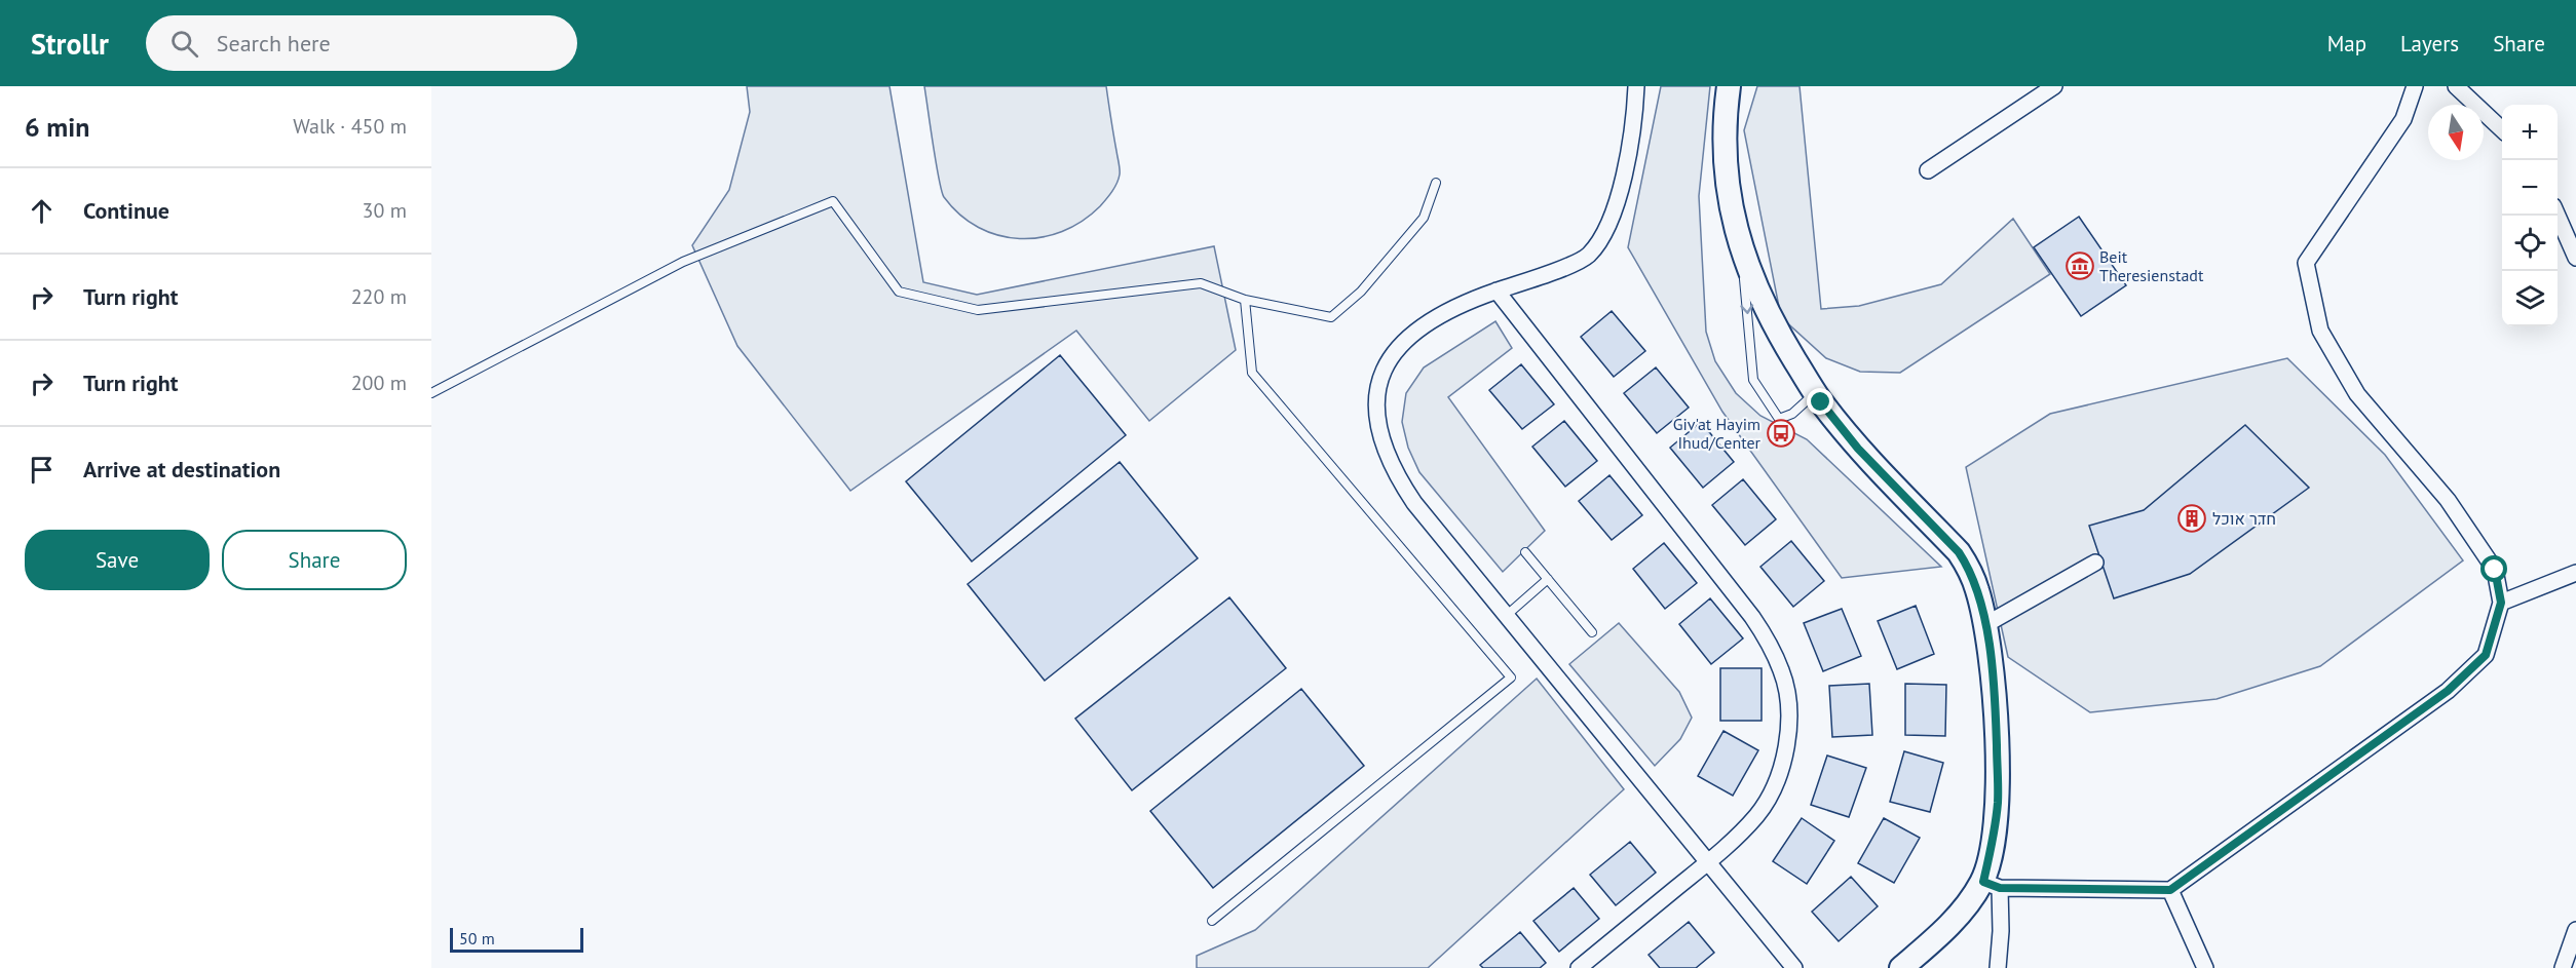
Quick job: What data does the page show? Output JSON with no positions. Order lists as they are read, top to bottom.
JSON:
{
  "places": {
    "museum": ["Beit Theresienstadt"],
    "bus stop": ["Giv'at Hayim Ihud/Center"],
    "building": ["חדר אוכל"]
  },
  "scale_bar": "50 m",
  "north": "bottom",
  "page": {
    "header": "Strollr",
    "search": "Search here",
    "nav": ["Map", "Layers", "Share"],
    "heading": ["6 min", "Walk · 450 m"],
    "map_buttons": ["+", "−"],
    "list": [
      ["Continue", "30 m"],
      ["Turn right", "220 m"],
      ["Turn right", "200 m"],
      "Arrive at destination"
    ],
    "buttons": ["Save", "Share"],
    "scale": "50 m"
  }
}
